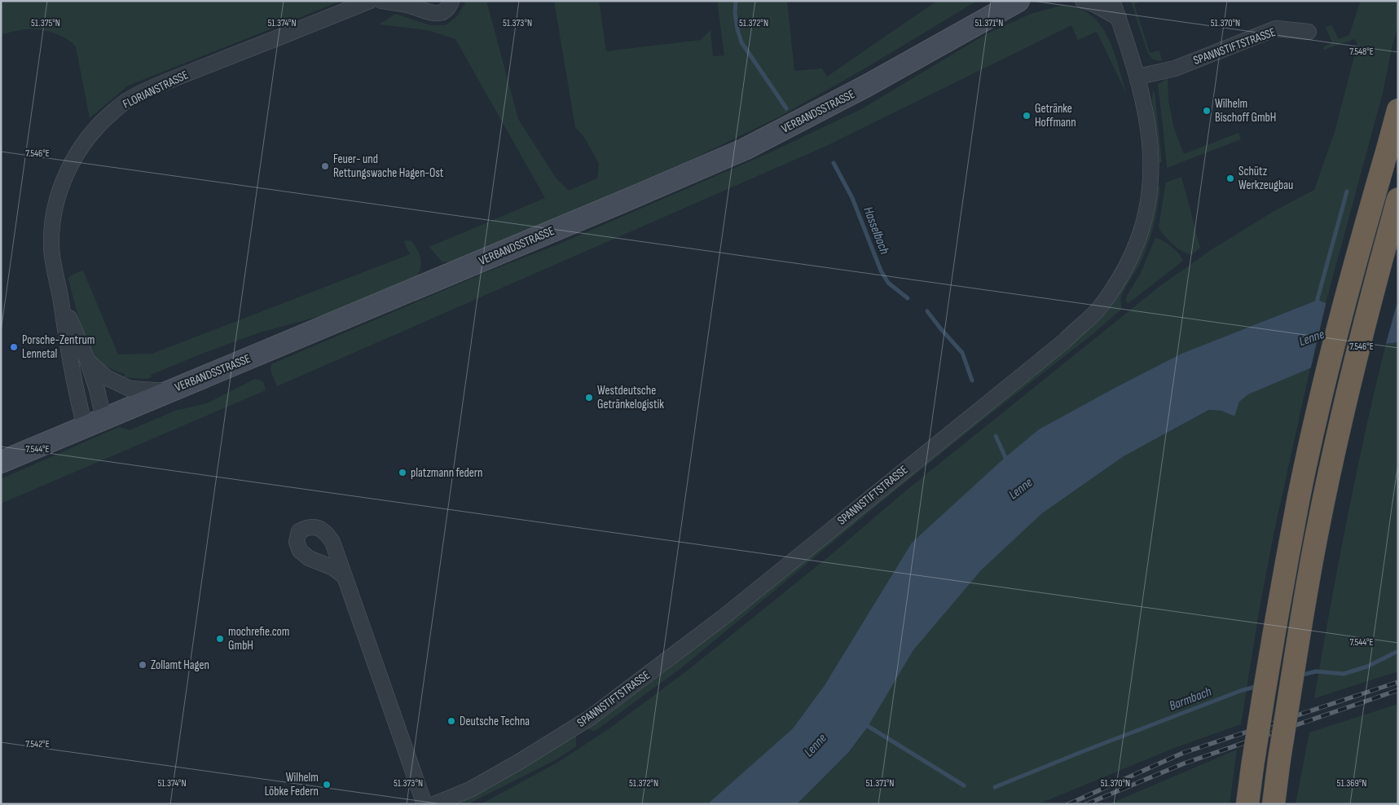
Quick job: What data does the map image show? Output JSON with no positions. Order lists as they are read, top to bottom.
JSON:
{
  "streets": {
    "main road": ["VERBANDSSTRASSE"],
    "street": ["SPANNSTIFTSTRASSE", "FLORIANSTRASSE"]
  },
  "crossings": [
    ["FLORIANSTRASSE", "VERBANDSSTRASSE"]
  ],
  "water": ["Hasselbach", "Lenne", "Barmbach"],
  "places": [
    "Wilhelm Bischoff GmbH",
    "Getränke Hoffmann",
    "Feuer- und Rettungswache Hagen-Ost",
    "Schütz Werkzeugbau",
    "Porsche-Zentrum Lennetal",
    "Westdeutsche Getränkelogistik",
    "platzmann federn",
    "mochrefie.com GmbH",
    "Zollamt Hagen",
    "Deutsche Techna",
    "Wilhelm Löbke Federn"
  ],
  "coordinates": [
    "51.375°N",
    "51.374°N",
    "51.373°N",
    "51.372°N",
    "51.371°N",
    "51.370°N",
    "7.548°E",
    "7.546°E",
    "7.544°E",
    "7.542°E",
    "51.369°N"
  ]
}
